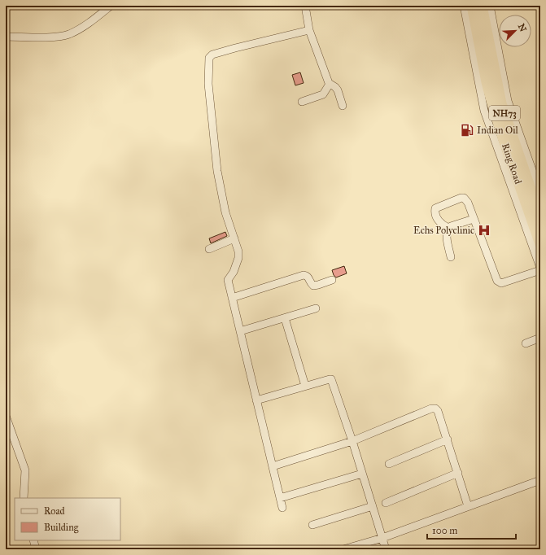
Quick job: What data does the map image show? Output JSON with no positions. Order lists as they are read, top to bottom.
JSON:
{
  "streets": {
    "highway": ["NH73", "Ring Road"]
  },
  "places": {
    "fuel station": ["Indian Oil"],
    "hospital": ["Echs Polyclinic"]
  },
  "legend": ["Road", "Building"],
  "scale_bar": "100 m",
  "north": "top right"
}
